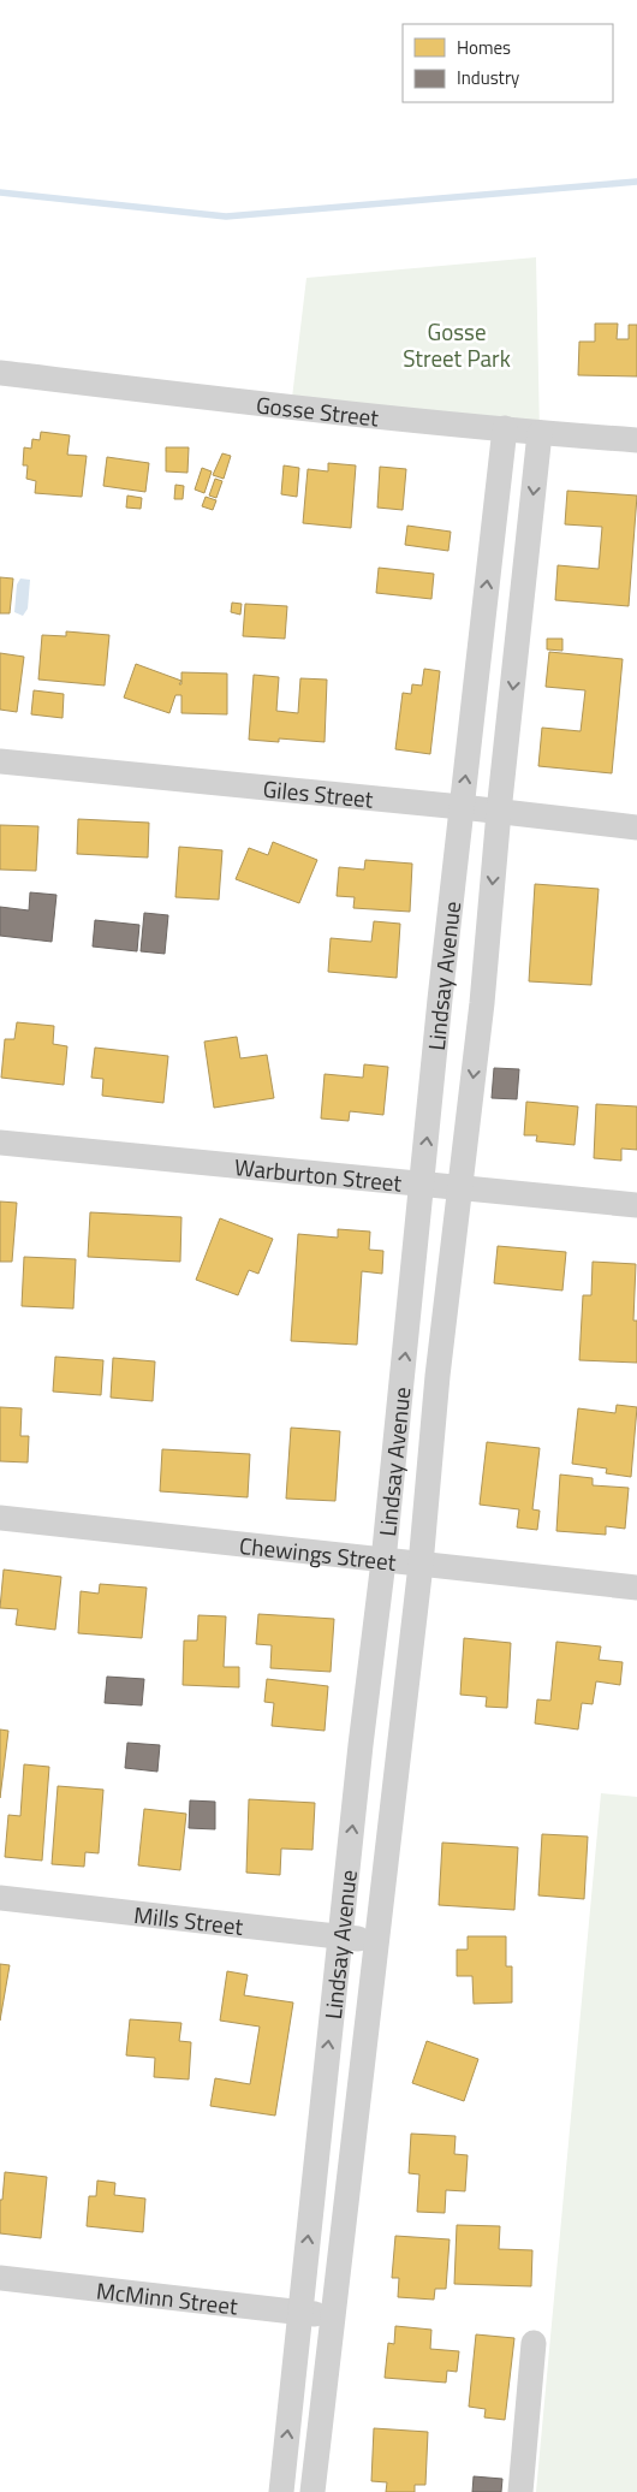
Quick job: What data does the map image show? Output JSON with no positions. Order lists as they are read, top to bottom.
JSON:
{
  "streets": {
    "street": [
      "Gosse Street",
      "Giles Street",
      "Lindsay Avenue",
      "Warburton Street",
      "Chewings Street",
      "Mills Street",
      "McMinn Street"
    ]
  },
  "crossings": [
    ["Gosse Street", "Lindsay Avenue"],
    ["Giles Street", "Lindsay Avenue"],
    ["Lindsay Avenue", "Warburton Street"],
    ["Lindsay Avenue", "Chewings Street"],
    ["Lindsay Avenue", "Mills Street"],
    ["Lindsay Avenue", "McMinn Street"]
  ],
  "parks": ["Gosse Street Park"],
  "legend": ["Homes", "Industry"]
}
